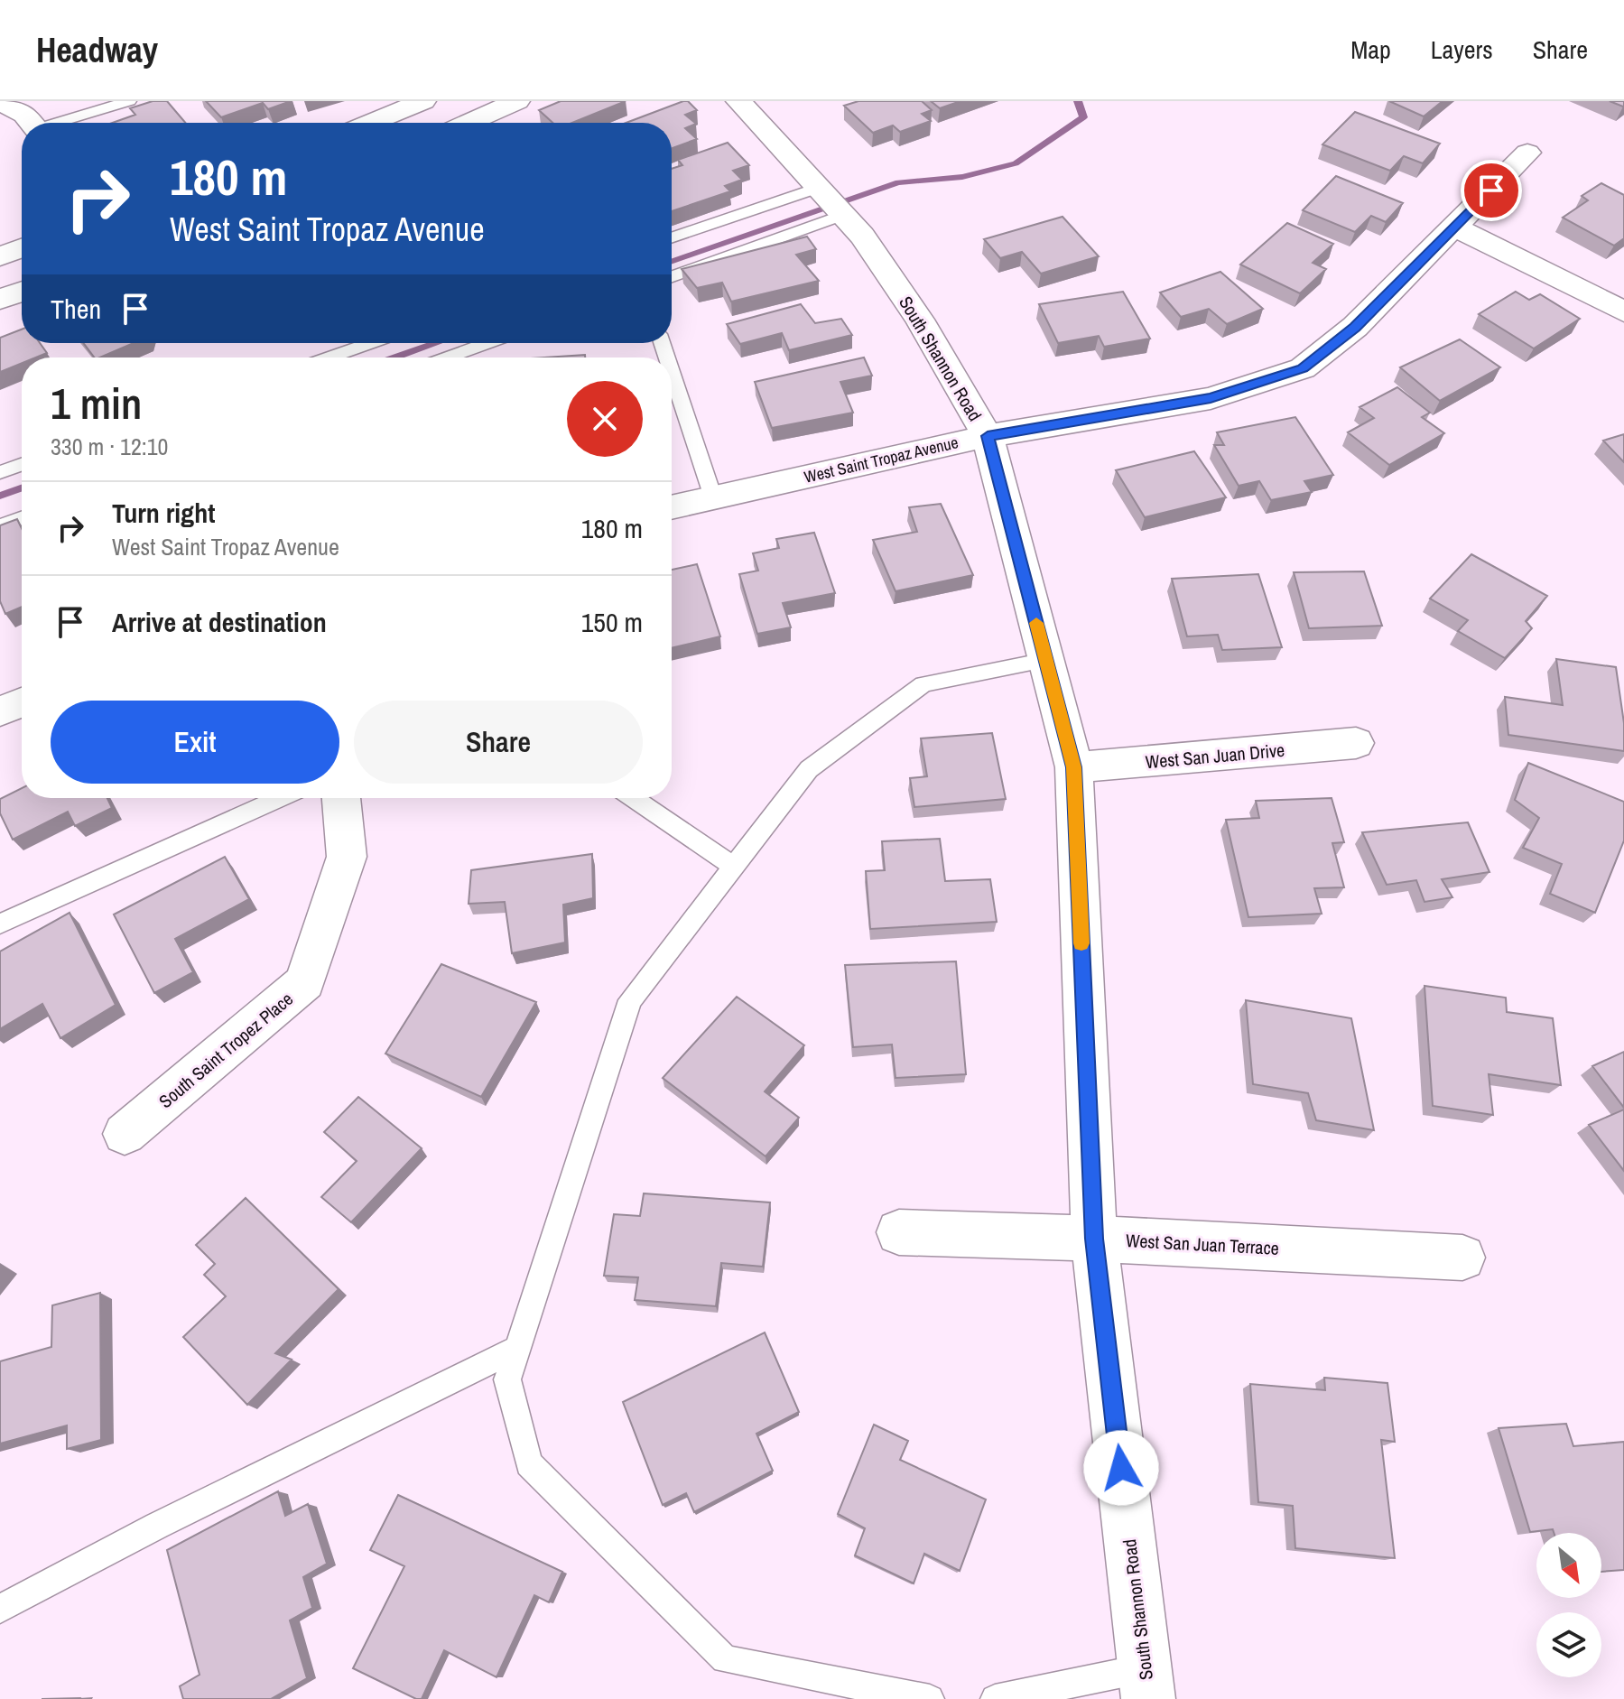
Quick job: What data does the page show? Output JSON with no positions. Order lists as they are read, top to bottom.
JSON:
{
  "streets": {
    "street": [
      "South Shannon Road",
      "West Saint Tropaz Avenue",
      "West San Juan Drive",
      "South Saint Tropez Place",
      "West San Juan Terrace"
    ]
  },
  "crossings": [
    ["South Shannon Road", "West Saint Tropaz Avenue"],
    ["South Shannon Road", "West San Juan Drive"],
    ["South Shannon Road", "West San Juan Terrace"]
  ],
  "north": "bottom right",
  "page": {
    "header": "Headway",
    "nav": ["Map", "Layers", "Share"],
    "turn": ["180 m", "West Saint Tropaz Avenue"],
    "then": "Then",
    "heading": ["1 min", "330 m · 12:10"],
    "list": [
      {
        "name": "Turn right",
        "note": "West Saint Tropaz Avenue",
        "value": "180 m"
      },
      {
        "name": "Arrive at destination",
        "value": "150 m"
      }
    ],
    "buttons": ["Exit", "Share"]
  }
}
